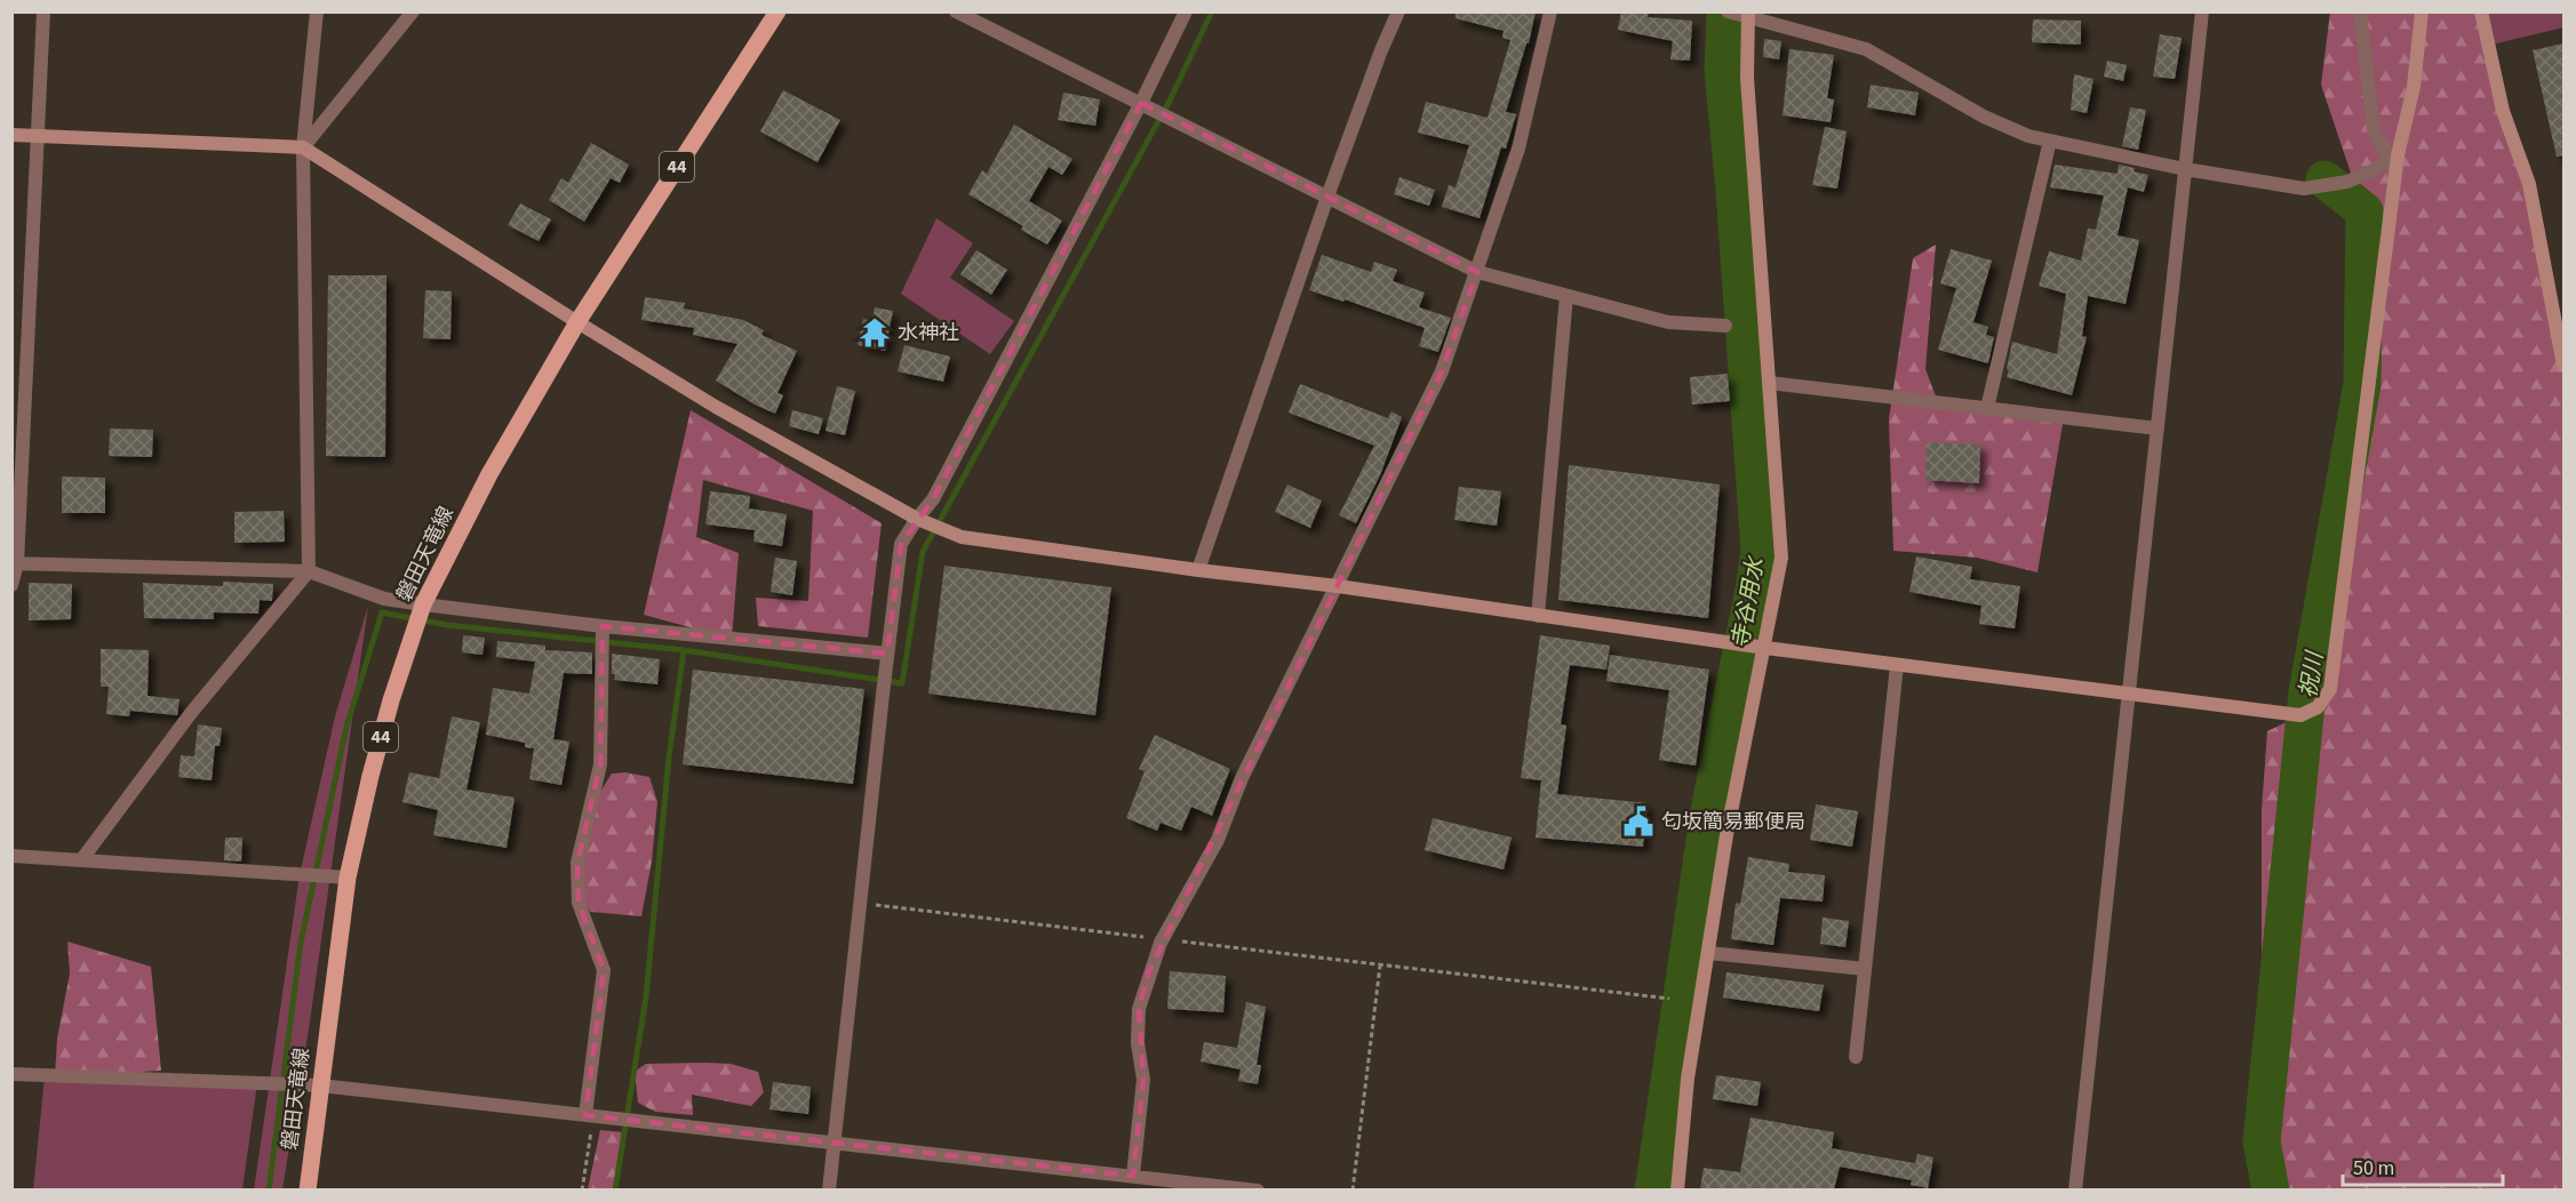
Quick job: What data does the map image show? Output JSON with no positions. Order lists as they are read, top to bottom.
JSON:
{
  "streets": {
    "main road": ["44", "磐田天竜線"]
  },
  "water": ["寺谷用水", "祝川"],
  "places": {
    "temple": ["水神社"],
    "public building": ["匂坂簡易郵便局"]
  },
  "scale_bar": "50 m"
}
